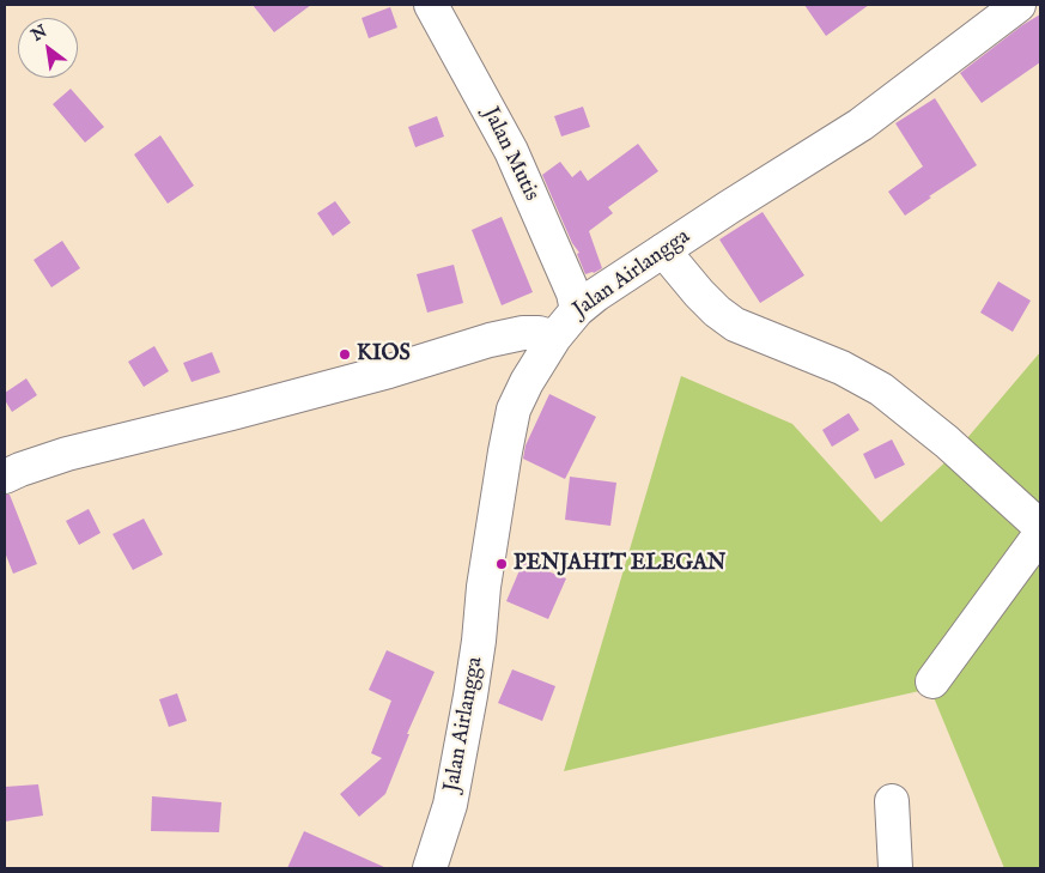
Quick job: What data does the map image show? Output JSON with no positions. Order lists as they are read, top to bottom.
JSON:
{
  "streets": {
    "street": ["Jalan Mutis", "Jalan Airlangga"]
  },
  "crossings": [
    ["Jalan Mutis", "Jalan Airlangga"]
  ],
  "places": ["KIOS", "PENJAHIT ELEGAN"],
  "north": "top left"
}
